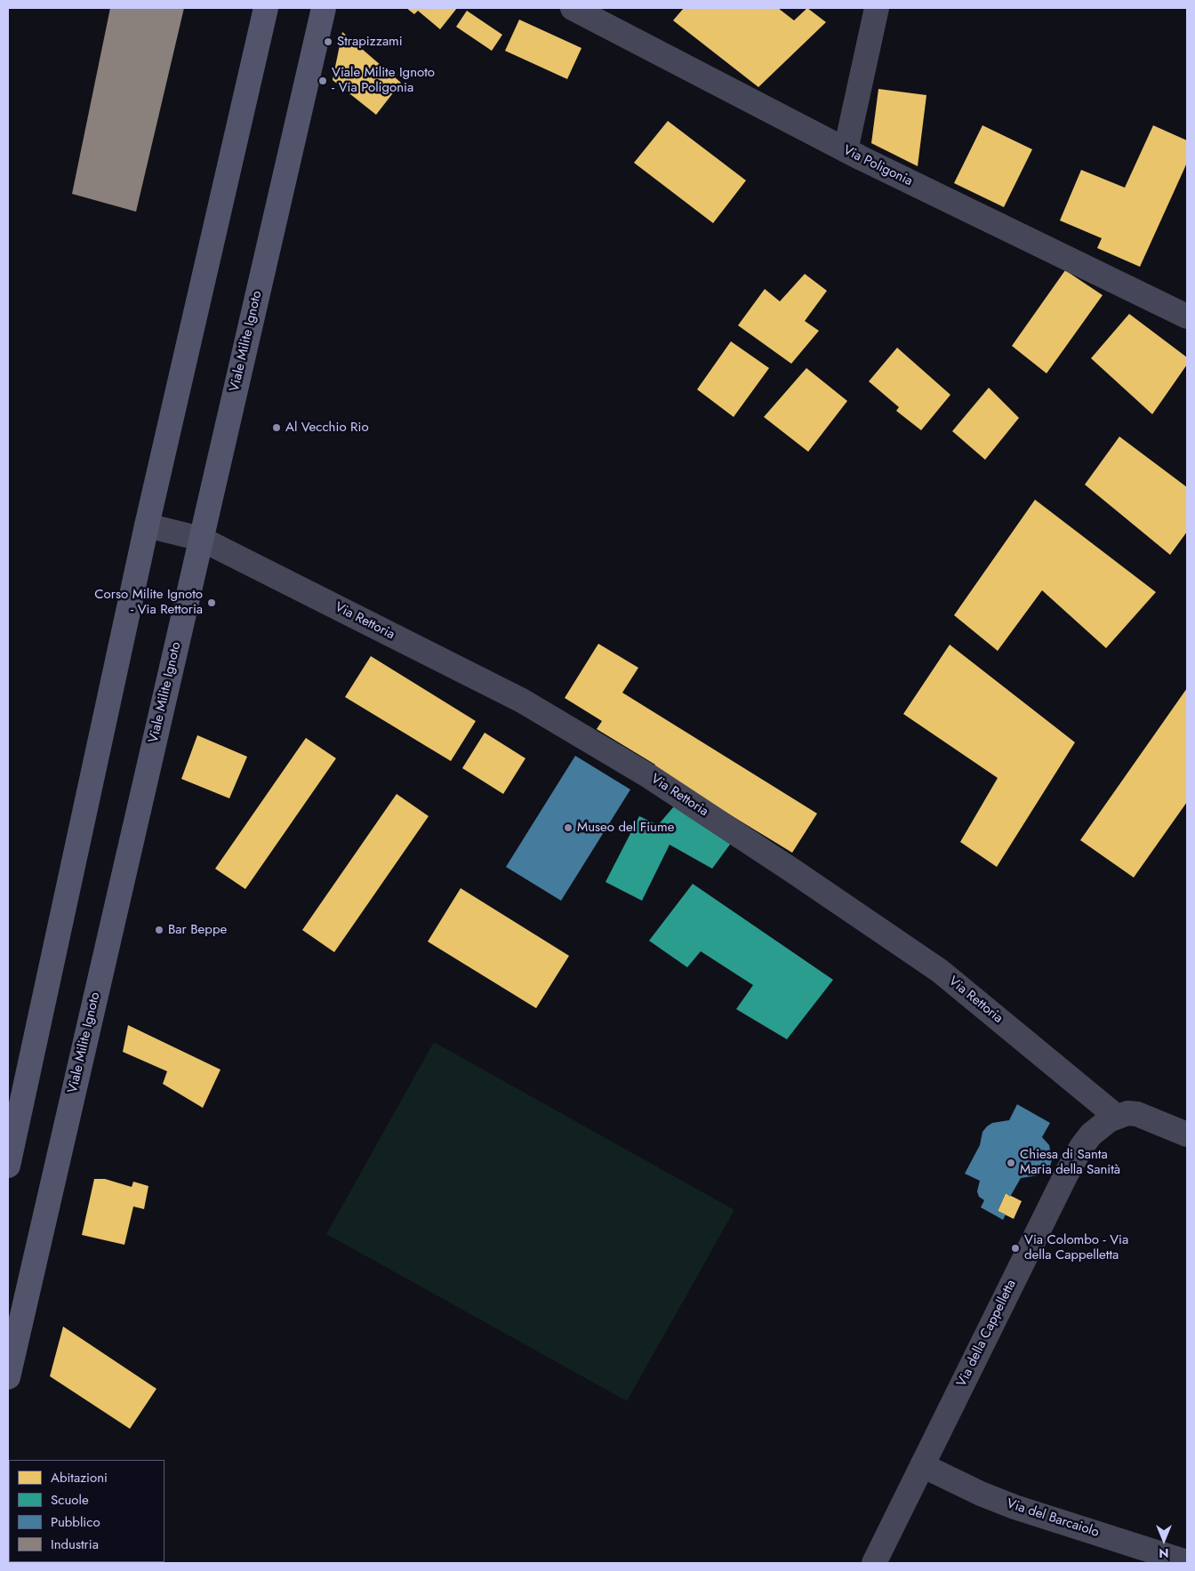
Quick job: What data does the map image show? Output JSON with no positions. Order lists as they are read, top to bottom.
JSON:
{
  "streets": {
    "main road": ["Viale Milite Ignoto"],
    "street": [
      "Via Poligonia",
      "Via Rettoria",
      "Via della Cappelletta",
      "Via del Barcaiolo"
    ]
  },
  "crossings": [
    ["Viale Milite Ignoto", "Via Rettoria"],
    ["Via Rettoria", "Via della Cappelletta"],
    ["Via della Cappelletta", "Via del Barcaiolo"]
  ],
  "places": [
    "Strapizzami",
    "Viale Milite Ignoto - Via Poligonia",
    "Al Vecchio Rio",
    "Corso Milite Ignoto - Via Rettoria",
    "Museo del Fiume",
    "Bar Beppe",
    "Chiesa di Santa Maria della Sanità",
    "Via Colombo - Via della Cappelletta"
  ],
  "legend": [
    "Abitazioni",
    "Scuole",
    "Pubblico",
    "Industria"
  ],
  "north": "bottom"
}
